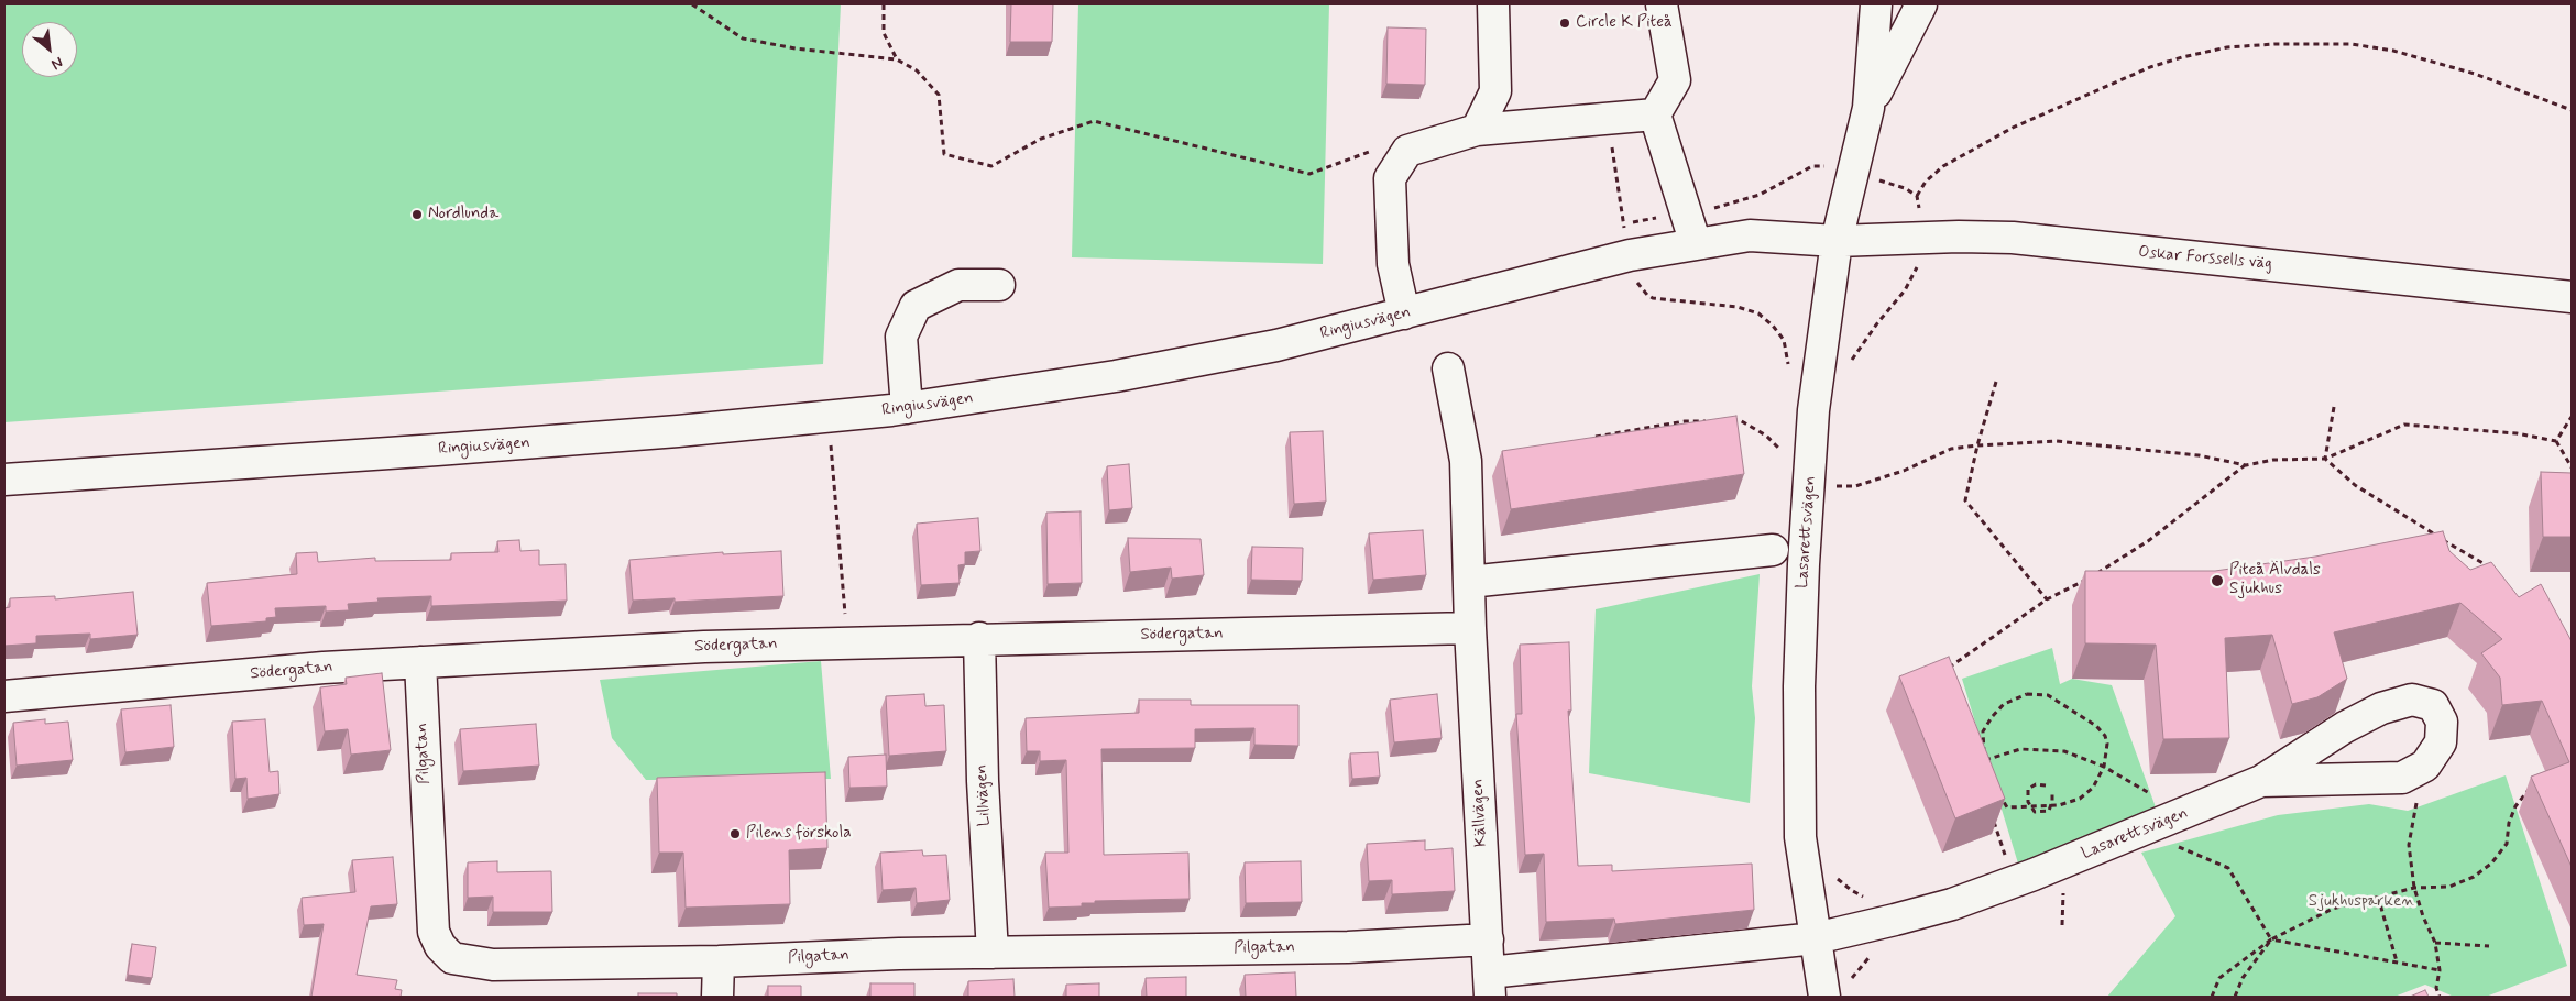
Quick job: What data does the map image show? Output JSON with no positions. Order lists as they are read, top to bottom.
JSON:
{
  "streets": {
    "street": [
      "Oskar Forssells väg",
      "Ringiusvägen",
      "Lasarettsvägen",
      "Södergatan",
      "Pilgatan",
      "Lillvägen",
      "Källvägen"
    ]
  },
  "crossings": [
    ["Oskar Forssells väg", "Ringiusvägen"],
    ["Oskar Forssells väg", "Lasarettsvägen"],
    ["Ringiusvägen", "Lasarettsvägen"],
    ["Södergatan", "Pilgatan"],
    ["Södergatan", "Lillvägen"],
    ["Södergatan", "Källvägen"],
    ["Pilgatan", "Lillvägen"],
    ["Pilgatan", "Källvägen"]
  ],
  "parks": ["Sjukhusparken"],
  "places": [
    "Circle K Piteå",
    "Nordlunda",
    "Piteå Älvdals Sjukhus",
    "Pilens förskola"
  ],
  "north": "bottom right"
}
